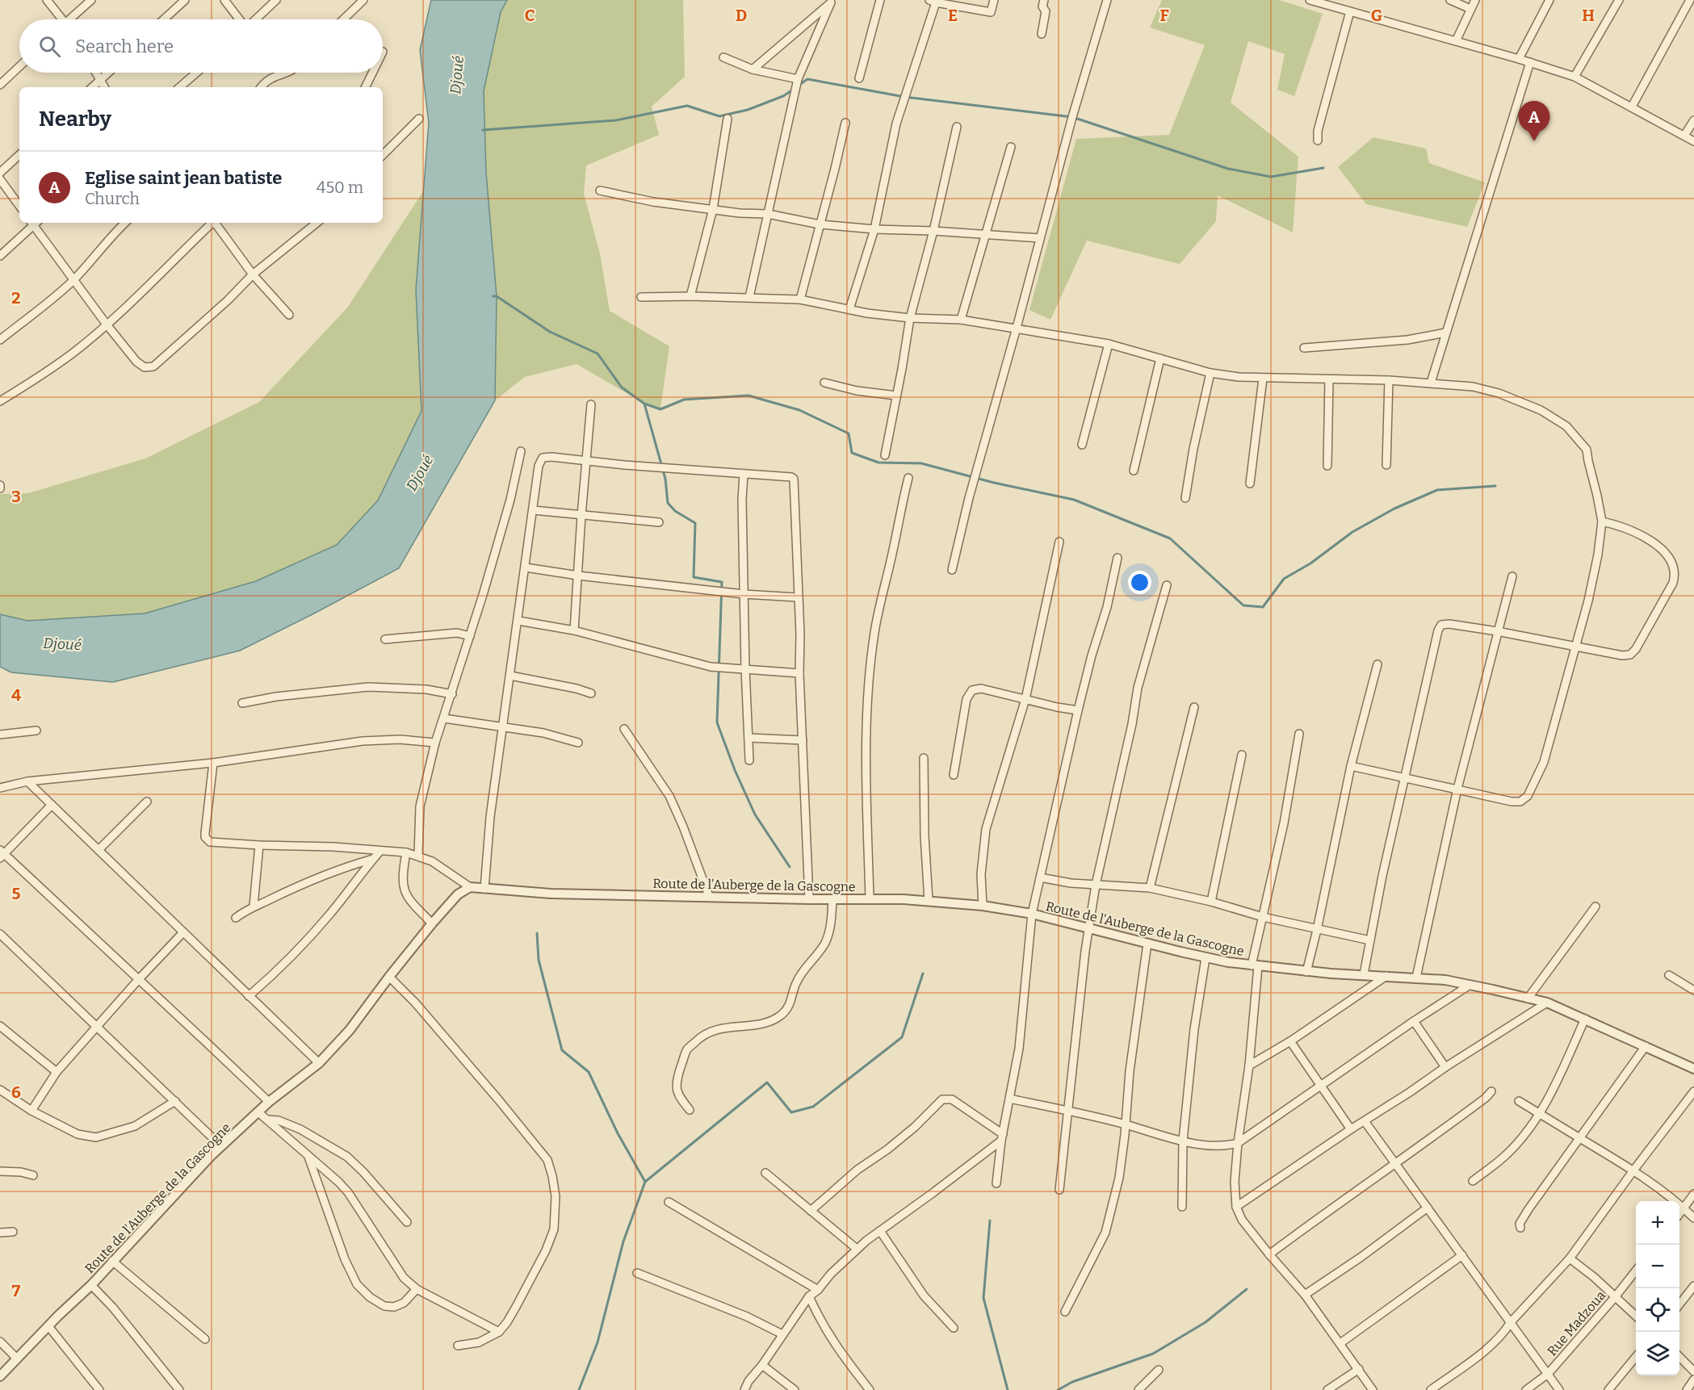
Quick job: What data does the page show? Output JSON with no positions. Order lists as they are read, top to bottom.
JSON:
{
  "streets": {
    "street": ["Route de l'Auberge de la Gascogne", "Rue Madzoua"]
  },
  "water": ["Djoué"],
  "page": {
    "search": "Search here",
    "heading": "Nearby",
    "pins": "A",
    "list": [
      {
        "mark": "A",
        "name": "Eglise saint jean batiste",
        "note": "Church",
        "value": "450 m"
      }
    ],
    "map_buttons": ["+", "−"]
  },
  "grid": {
    "columns": [
      "C",
      "D",
      "E",
      "F",
      "G",
      "H"
    ],
    "rows": [
      "2",
      "3",
      "4",
      "5",
      "6",
      "7"
    ]
  }
}
